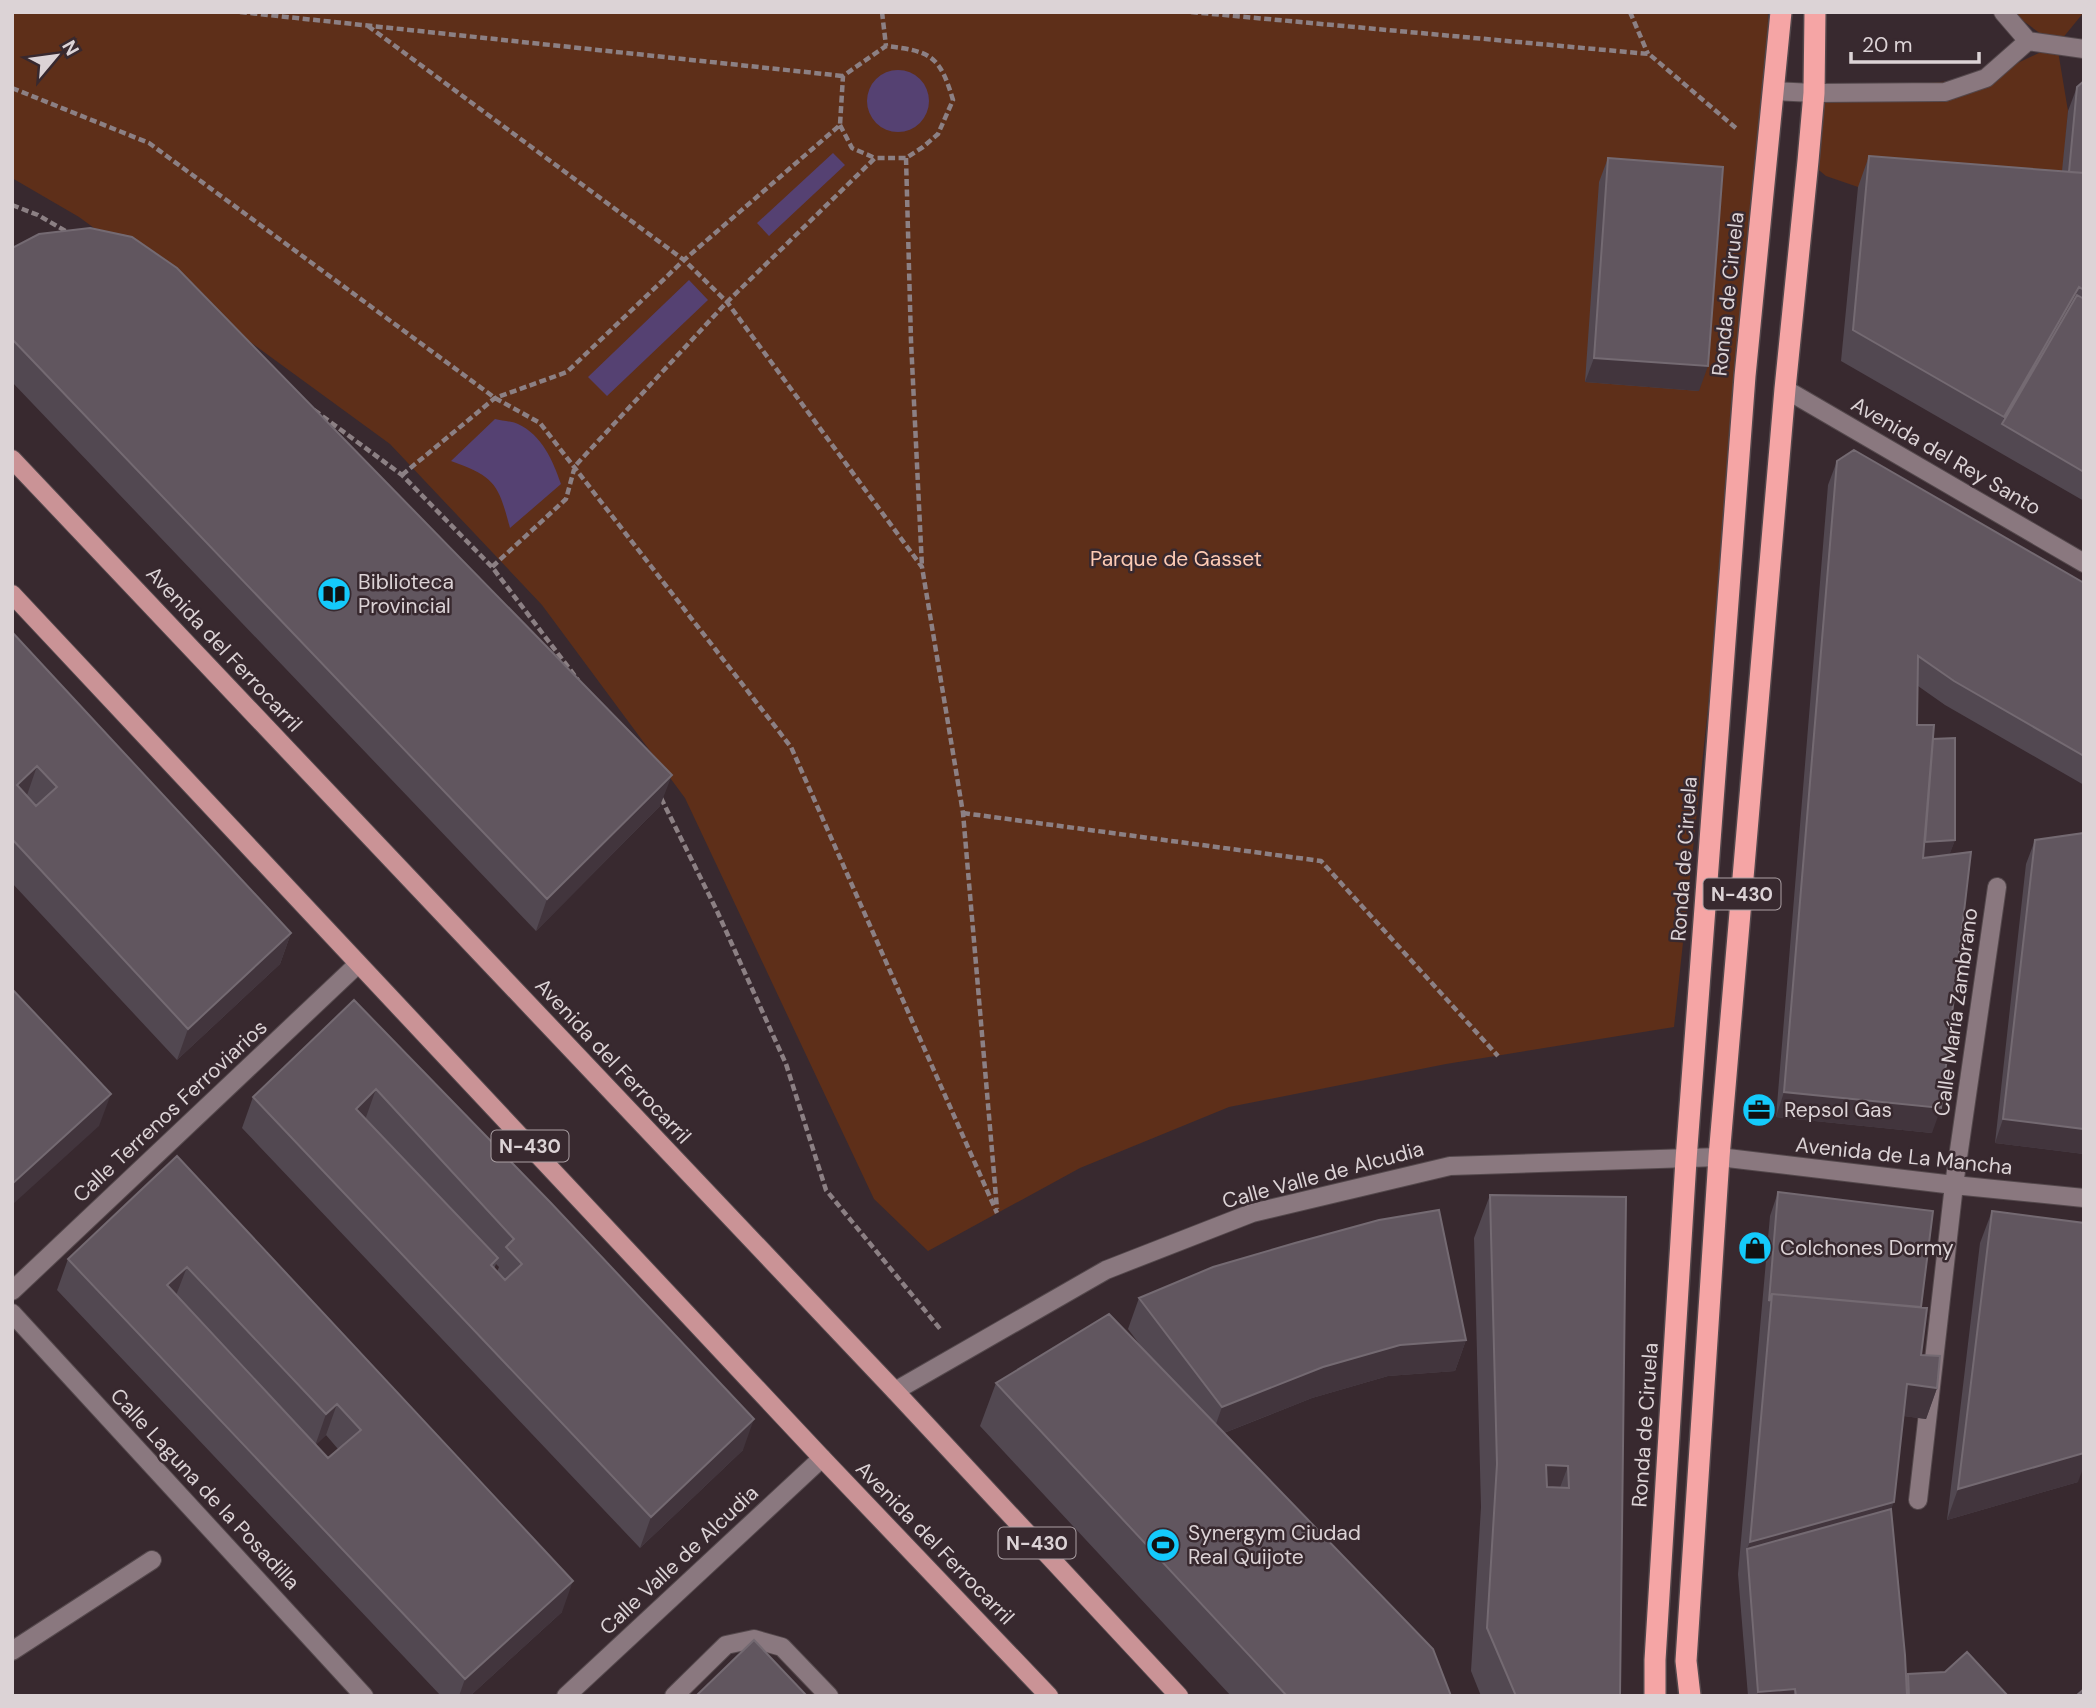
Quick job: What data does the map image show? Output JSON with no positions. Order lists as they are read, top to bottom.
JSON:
{
  "streets": {
    "highway": ["Ronda de Ciruela", "N-430"],
    "main road": ["Avenida del Ferrocarril"],
    "street": [
      "Avenida del Rey Santo",
      "Calle María Zambrano",
      "Calle Terrenos Ferroviarios",
      "Avenida de La Mancha",
      "Calle Valle de Alcudia",
      "Calle Laguna de la Posadilla"
    ]
  },
  "crossings": [
    ["Ronda de Ciruela", "Calle Valle de Alcudia"],
    ["Avenida del Rey Santo", "N-430"],
    ["Avenida del Ferrocarril", "Calle Terrenos Ferroviarios"],
    ["Avenida del Ferrocarril", "Calle Valle de Alcudia"],
    ["N-430", "Avenida de La Mancha"],
    ["N-430", "Calle Valle de Alcudia"],
    ["Calle María Zambrano", "Avenida de La Mancha"],
    ["Avenida de La Mancha", "Calle Valle de Alcudia"]
  ],
  "parks": ["Parque de Gasset"],
  "places": {
    "library": ["Biblioteca Provincial"],
    "office": ["Repsol Gas"],
    "shop": ["Colchones Dormy"],
    "sports": ["Synergym Ciudad Real Quijote"]
  },
  "scale_bar": "20 m",
  "north": "top right"
}
